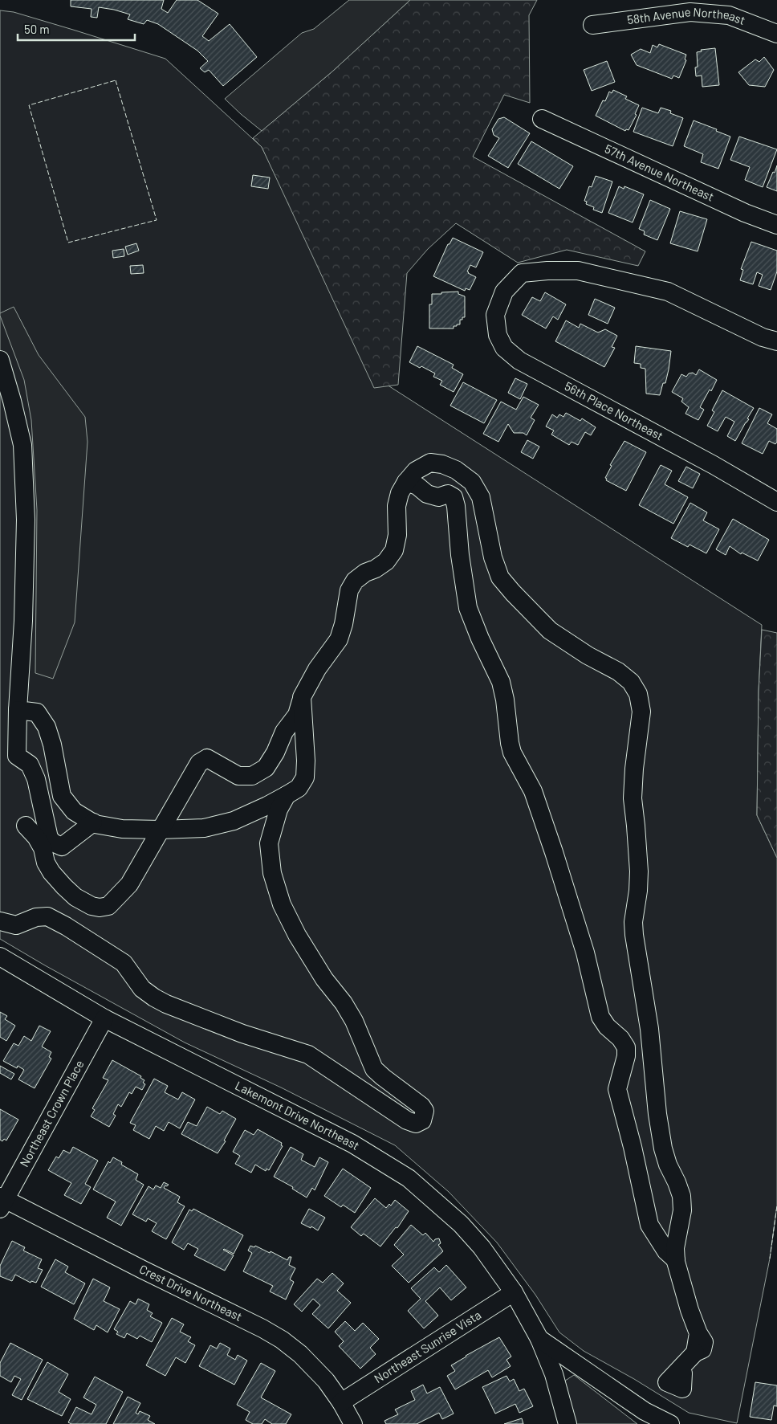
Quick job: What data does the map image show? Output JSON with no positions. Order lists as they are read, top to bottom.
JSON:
{
  "streets": {
    "street": [
      "58th Avenue Northeast",
      "57th Avenue Northeast",
      "56th Place Northeast",
      "Northeast Crown Place",
      "Lakemont Drive Northeast",
      "Crest Drive Northeast",
      "Northeast Sunrise Vista"
    ]
  },
  "crossings": [
    ["Northeast Crown Place", "Lakemont Drive Northeast"],
    ["Northeast Crown Place", "Crest Drive Northeast"],
    ["Lakemont Drive Northeast", "Northeast Sunrise Vista"],
    ["Crest Drive Northeast", "Northeast Sunrise Vista"]
  ],
  "scale_bar": "50 m"
}
